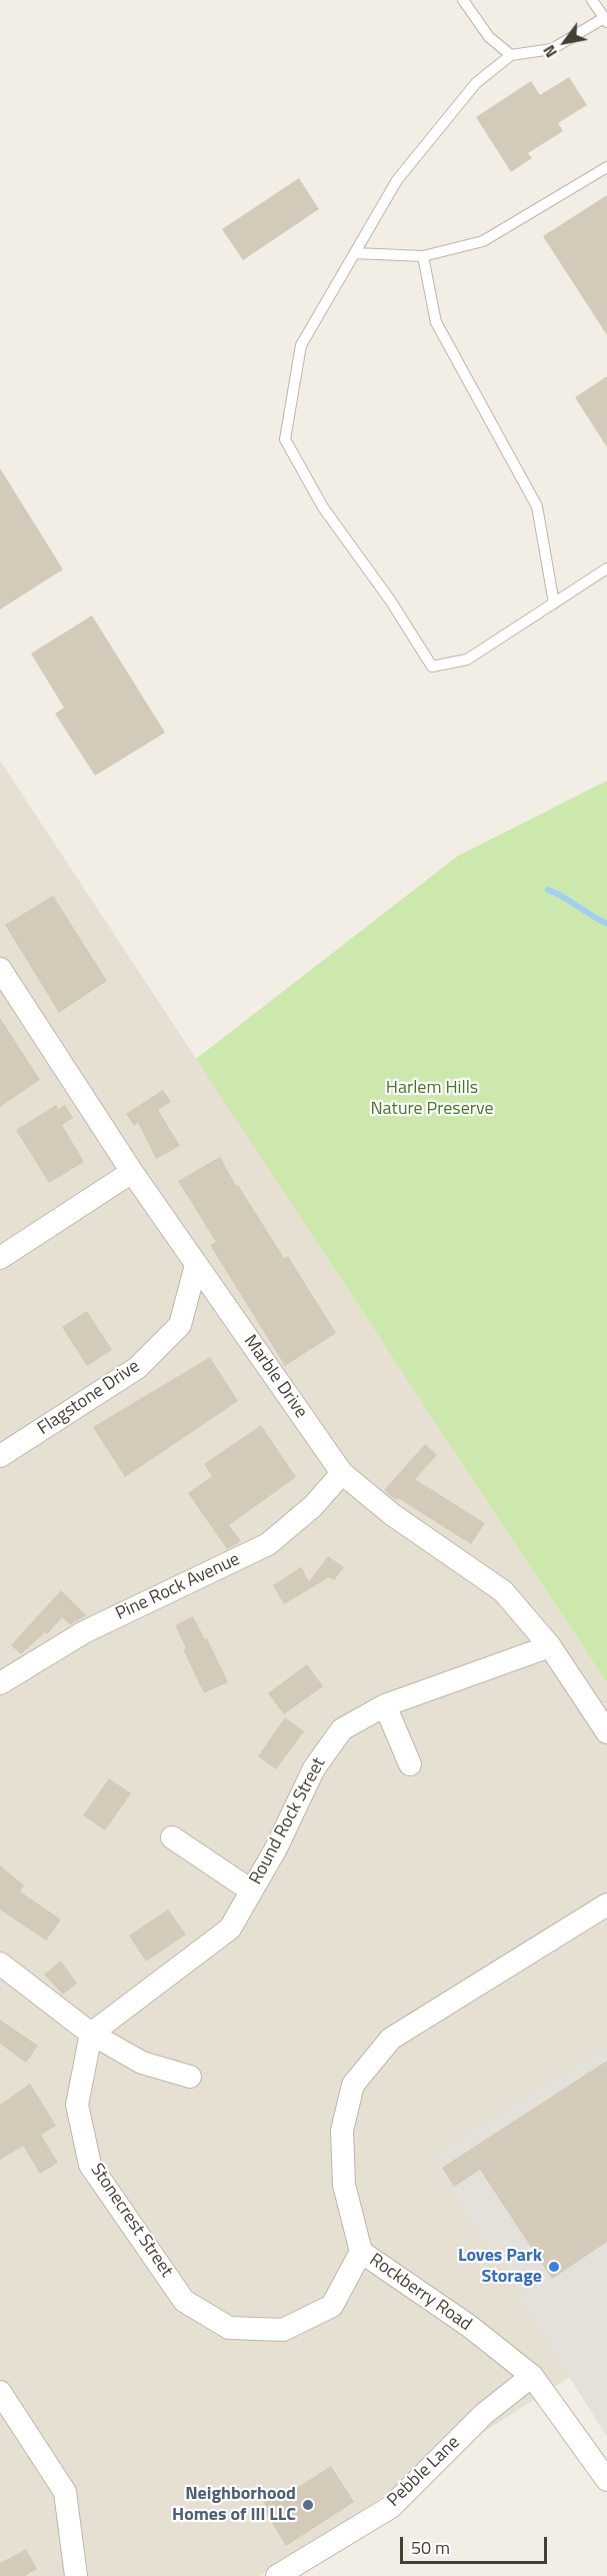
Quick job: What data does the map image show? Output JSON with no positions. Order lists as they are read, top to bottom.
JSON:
{
  "streets": {
    "street": [
      "Marble Drive",
      "Flagstone Drive",
      "Pine Rock Avenue",
      "Round Rock Street",
      "Stonecrest Street",
      "Rockberry Road",
      "Pebble Lane"
    ]
  },
  "crossings": [
    ["Marble Drive", "Flagstone Drive"],
    ["Marble Drive", "Pine Rock Avenue"],
    ["Marble Drive", "Round Rock Street"],
    ["Round Rock Street", "Stonecrest Street"],
    ["Stonecrest Street", "Rockberry Road"],
    ["Rockberry Road", "Pebble Lane"]
  ],
  "parks": ["Harlem Hills Nature Preserve"],
  "places": ["Loves Park Storage", "Neighborhood Homes of Ill LLC"],
  "scale_bar": "50 m",
  "north": "bottom left"
}
